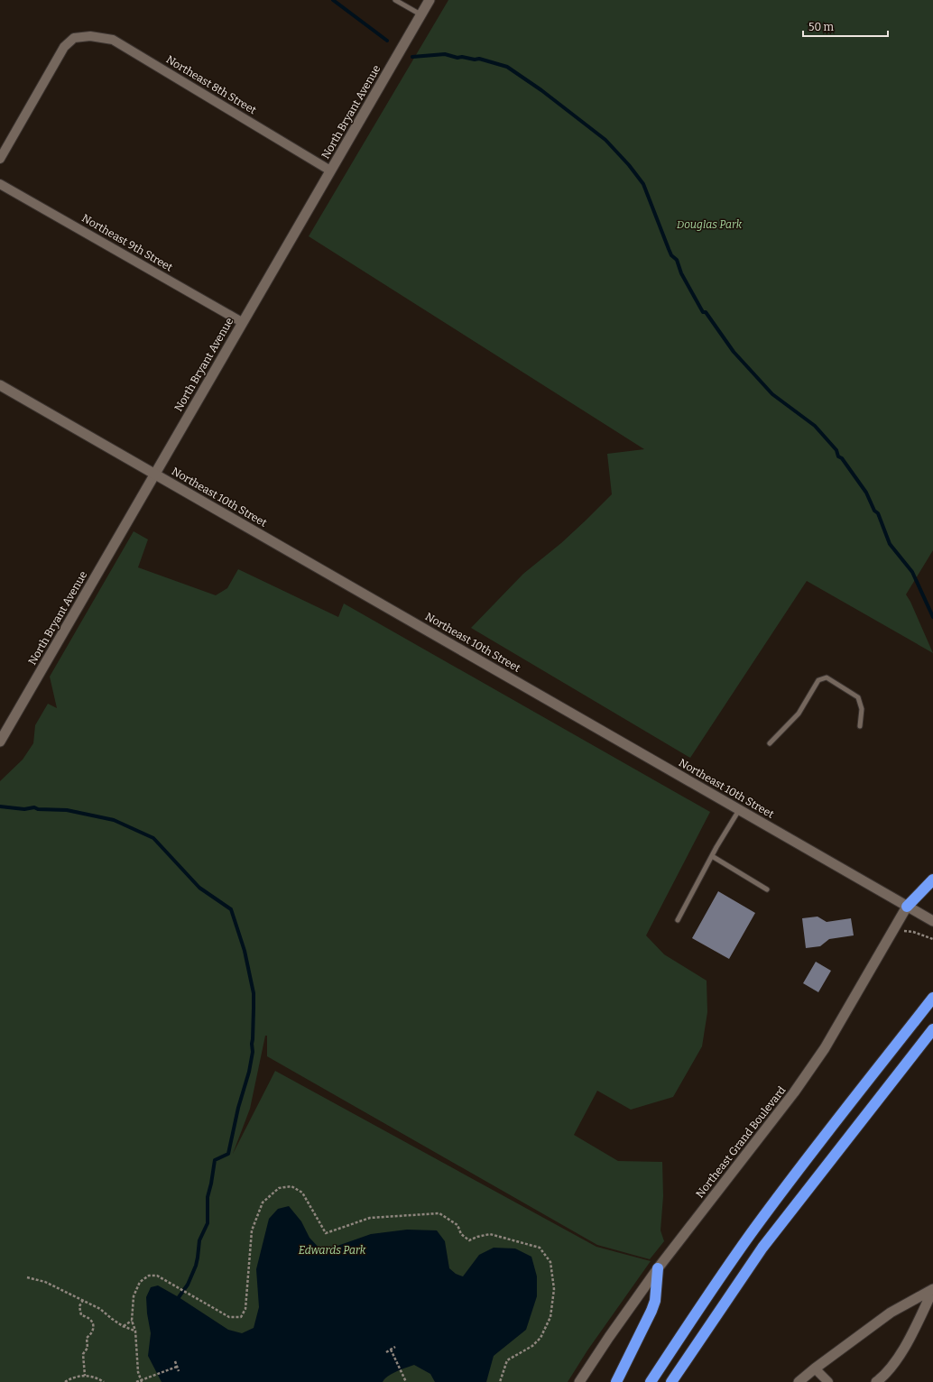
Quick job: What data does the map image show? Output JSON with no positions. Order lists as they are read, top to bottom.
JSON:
{
  "streets": {
    "main road": ["North Bryant Avenue", "Northeast 10th Street", "Northeast Grand Boulevard"],
    "street": ["Northeast 8th Street", "Northeast 9th Street"]
  },
  "crossings": [
    ["Northeast 8th Street", "North Bryant Avenue"],
    ["North Bryant Avenue", "Northeast 9th Street"],
    ["North Bryant Avenue", "Northeast 10th Street"],
    ["Northeast 10th Street", "Northeast Grand Boulevard"]
  ],
  "parks": ["Douglas Park", "Edwards Park"],
  "scale_bar": "50 m"
}
